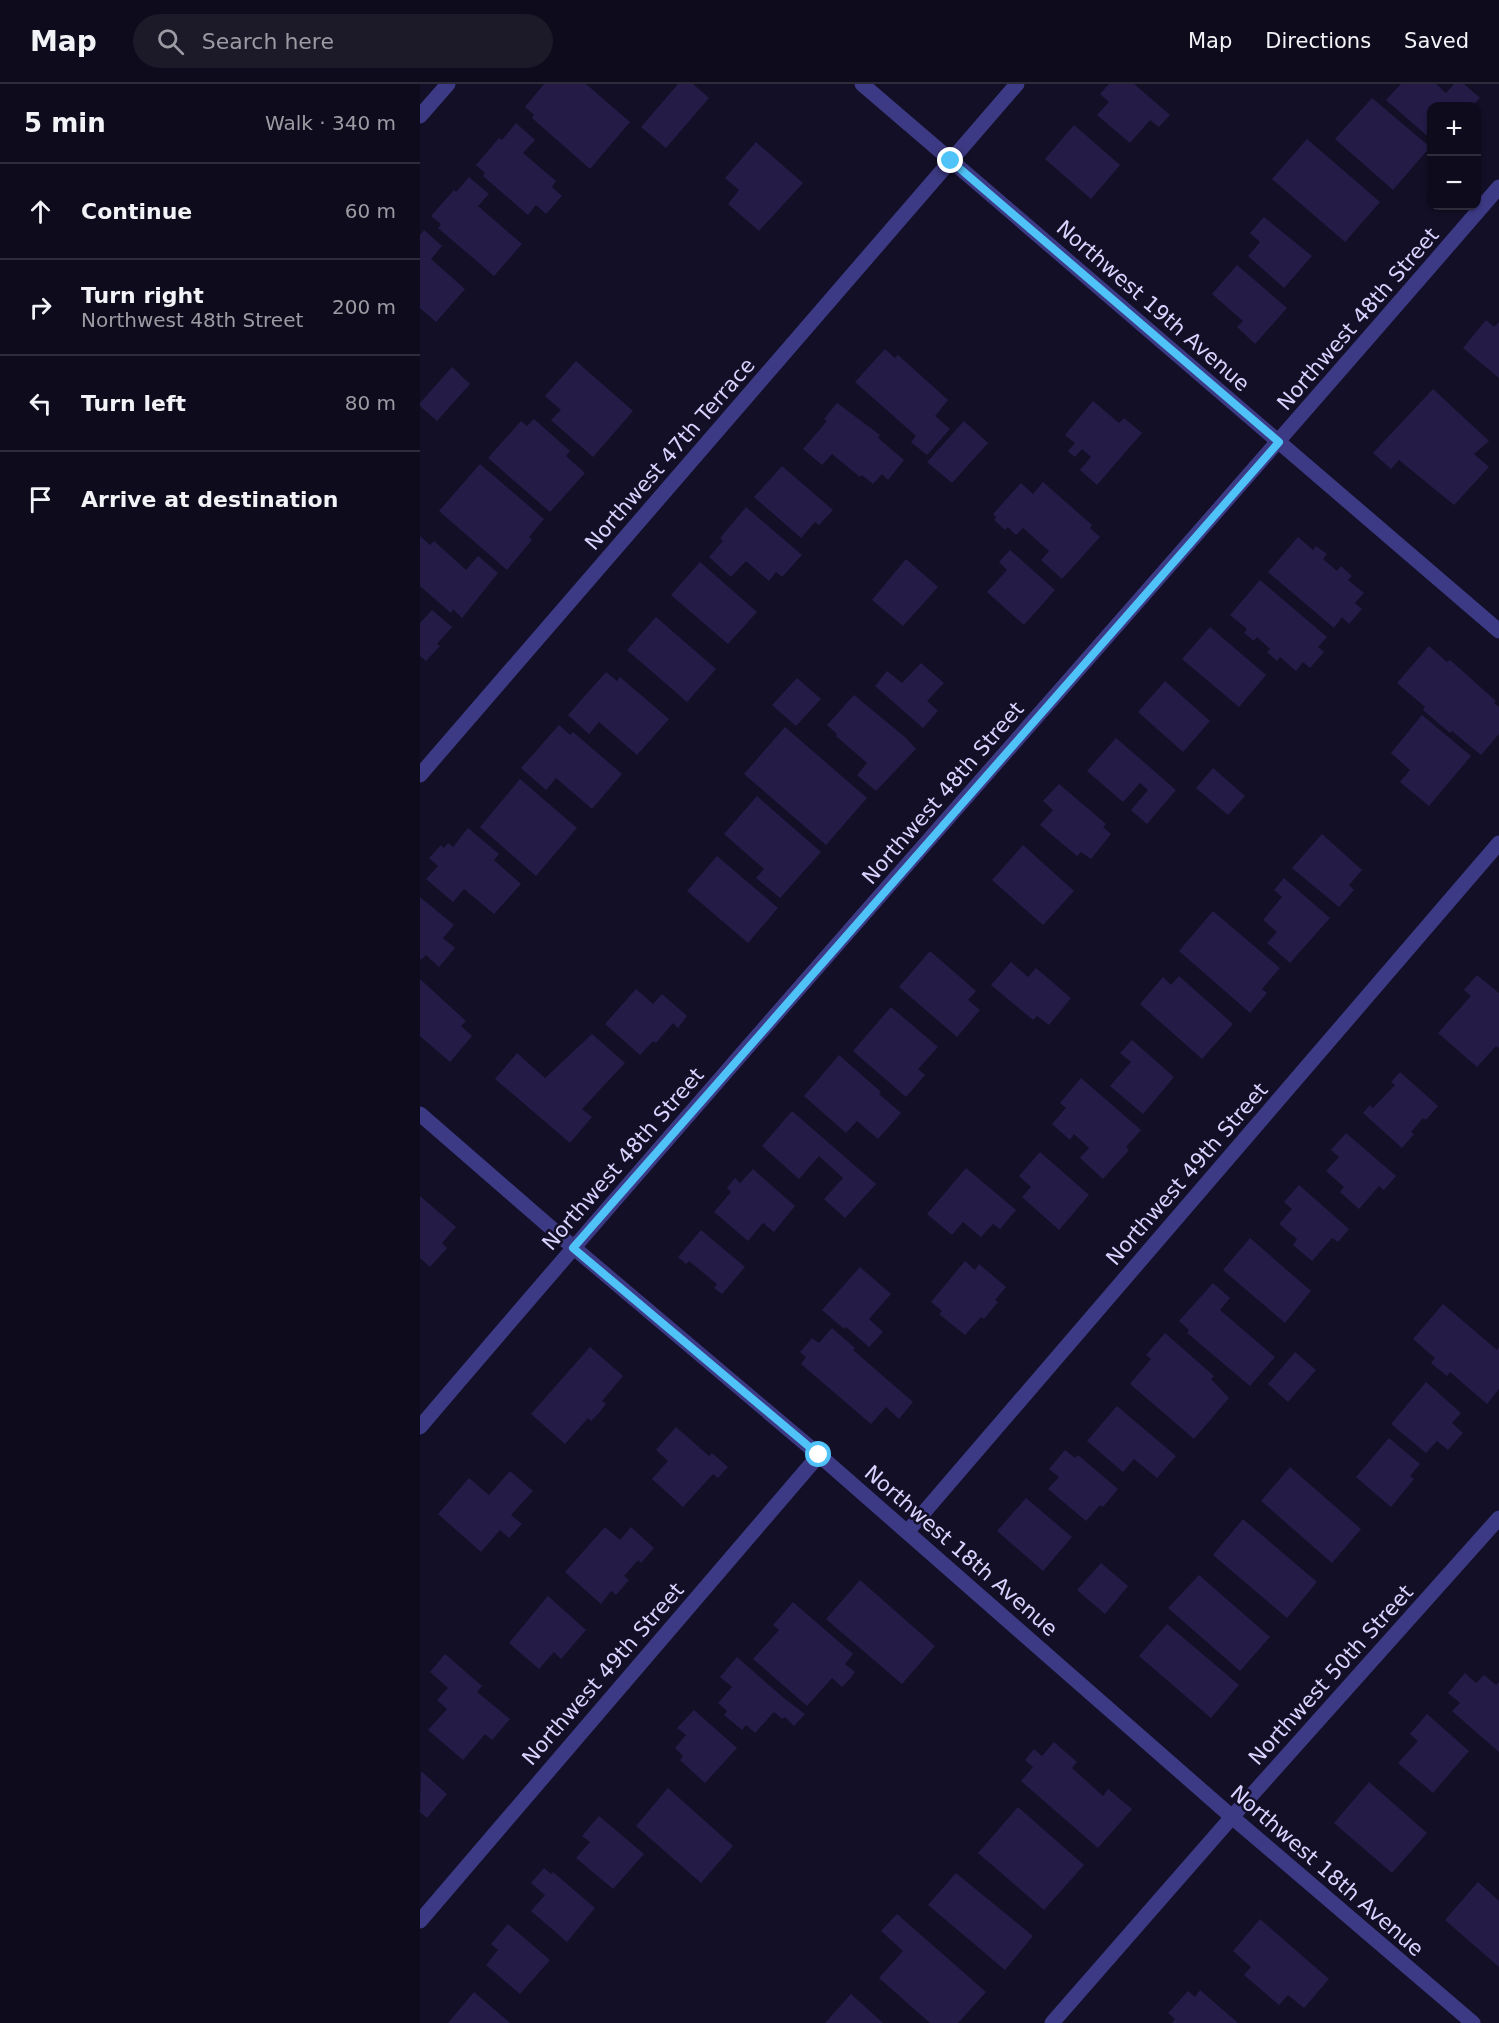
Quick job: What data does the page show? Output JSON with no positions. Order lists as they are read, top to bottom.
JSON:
{
  "streets": {
    "street": [
      "Northwest 19th Avenue",
      "Northwest 48th Street",
      "Northwest 47th Terrace",
      "Northwest 49th Street",
      "Northwest 18th Avenue",
      "Northwest 50th Street"
    ]
  },
  "crossings": [
    ["Northwest 19th Avenue", "Northwest 48th Street"],
    ["Northwest 19th Avenue", "Northwest 47th Terrace"],
    ["Northwest 48th Street", "Northwest 18th Avenue"],
    ["Northwest 49th Street", "Northwest 18th Avenue"],
    ["Northwest 18th Avenue", "Northwest 50th Street"]
  ],
  "page": {
    "header": "Map",
    "search": "Search here",
    "nav": ["Map", "Directions", "Saved"],
    "heading": ["5 min", "Walk · 340 m"],
    "map_buttons": ["+", "−"],
    "list": [
      ["Continue", "60 m"],
      ["Turn right", "Northwest 48th Street", "200 m"],
      ["Turn left", "80 m"],
      "Arrive at destination"
    ]
  }
}
